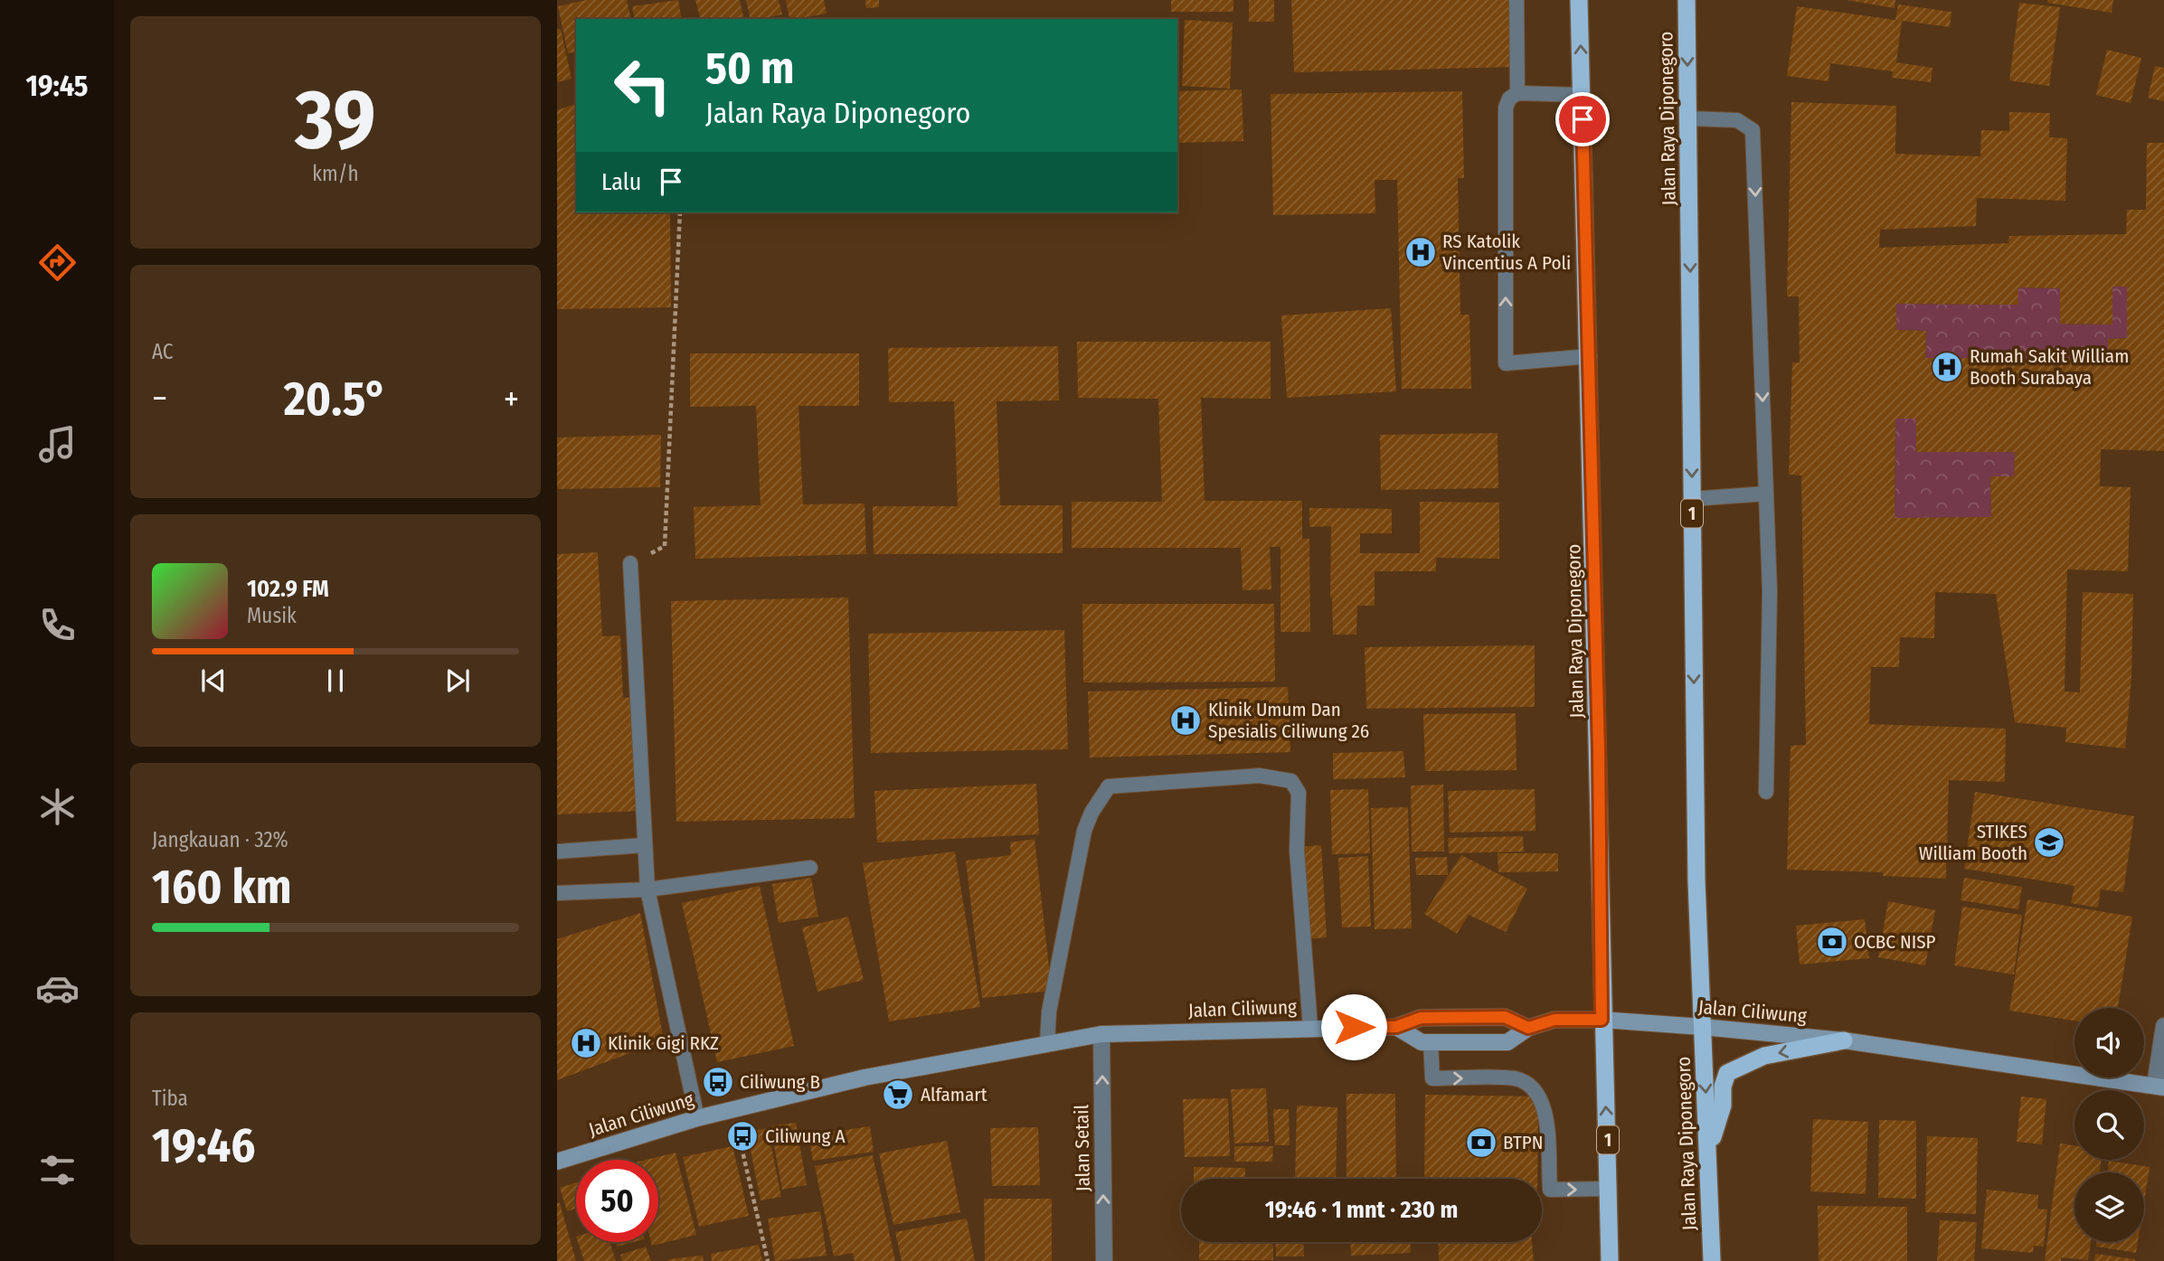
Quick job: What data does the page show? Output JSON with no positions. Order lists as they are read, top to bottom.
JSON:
{
  "streets": {
    "highway": ["Jalan Raya Diponegoro", "1"],
    "main road": ["Jalan Ciliwung"],
    "street": ["Jalan Setail"]
  },
  "crossings": [
    ["Jalan Raya Diponegoro", "Jalan Ciliwung"],
    ["Jalan Ciliwung", "Jalan Setail"]
  ],
  "one_way": ["Jalan Setail"],
  "places": {
    "hospital": [
      "RS Katolik Vincentius A Poli",
      "Rumah Sakit William Booth Surabaya",
      "Klinik Umum Dan Spesialis Ciliwung 26",
      "Klinik Gigi RKZ"
    ],
    "school or university": ["STIKES William Booth"],
    "bank": ["OCBC NISP", "BTPN"],
    "bus stop": ["Ciliwung B", "Ciliwung A"],
    "supermarket": ["Alfamart"]
  },
  "page": {
    "tabs": "19:45",
    "tile": [
      ["39", "km/h"],
      "AC",
      ["Jangkauan · 32%", "160 km"],
      ["Tiba", "19:46"]
    ],
    "turn": ["50 m", "Jalan Raya Diponegoro"],
    "then": "Lalu",
    "heat": ["−", "20.5°", "+"],
    "song": ["102.9 FM", "Musik"],
    "limit": "50",
    "trip": "19:46 · 1 mnt · 230 m"
  }
}
